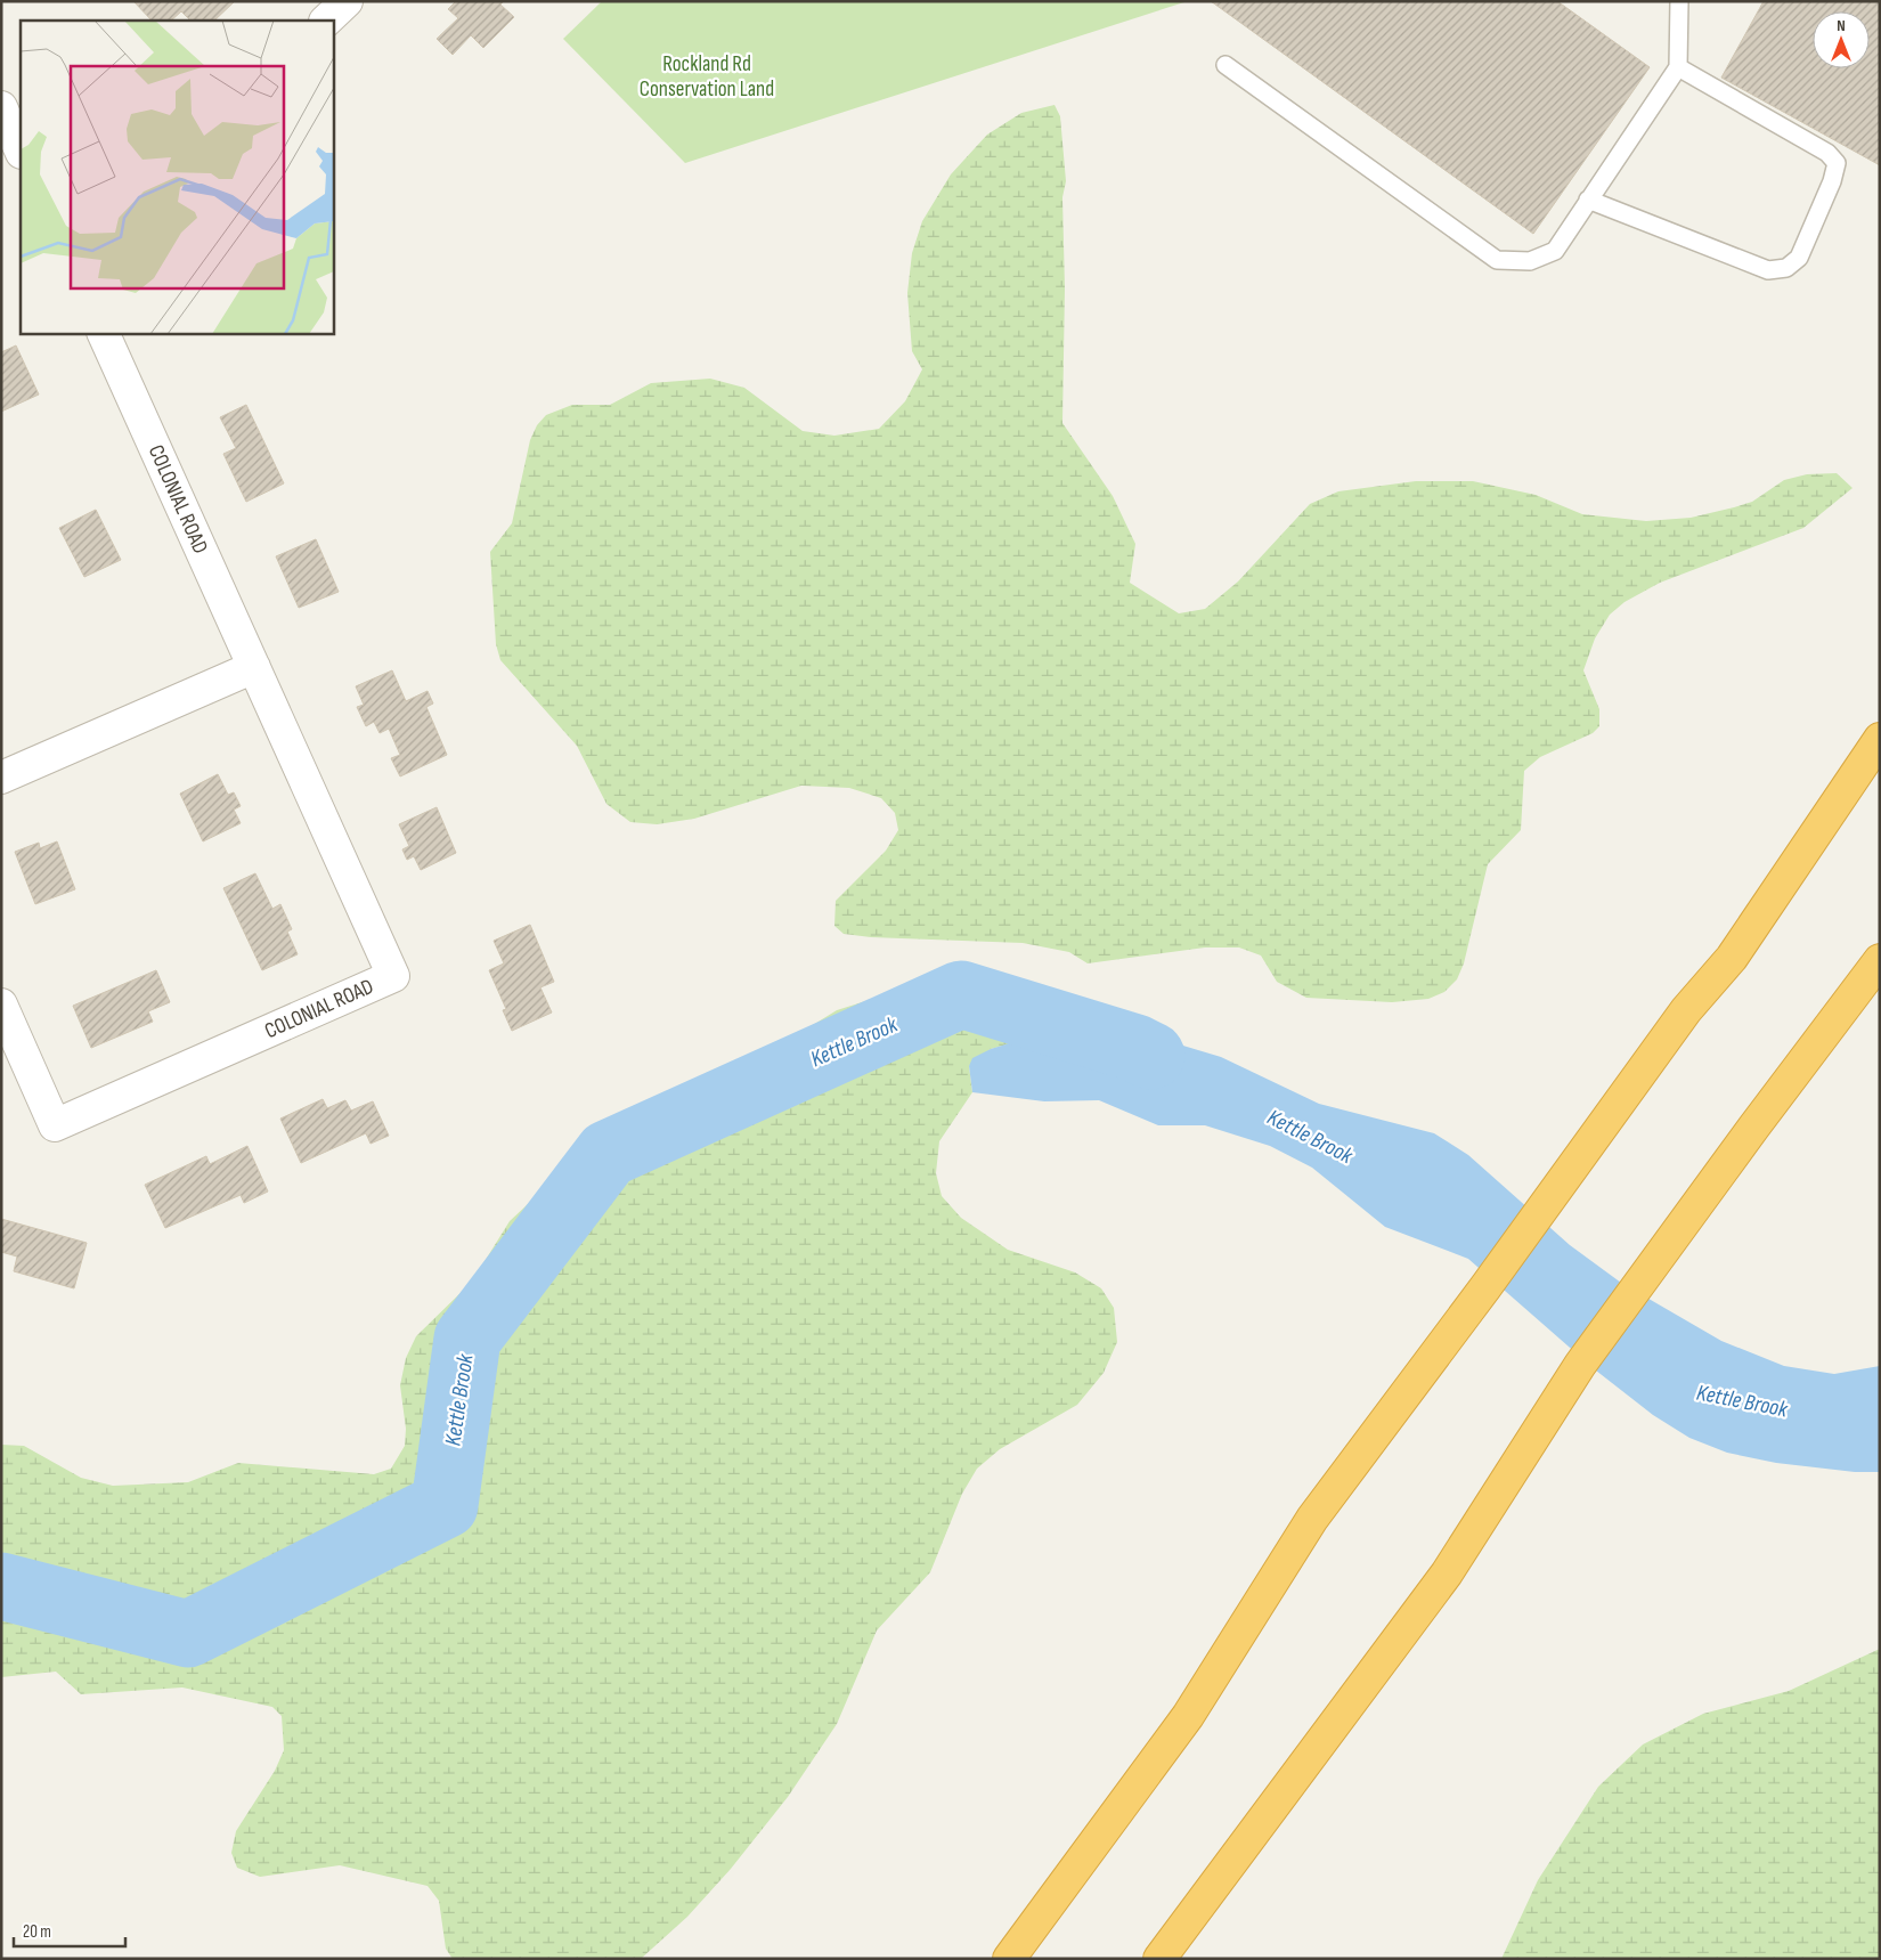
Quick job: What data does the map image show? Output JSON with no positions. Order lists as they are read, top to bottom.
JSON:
{
  "streets": {
    "street": ["COLONIAL ROAD"]
  },
  "water": ["Kettle Brook"],
  "parks": ["Rockland Rd Conservation Land"],
  "scale_bar": "20 m",
  "north": "top"
}
